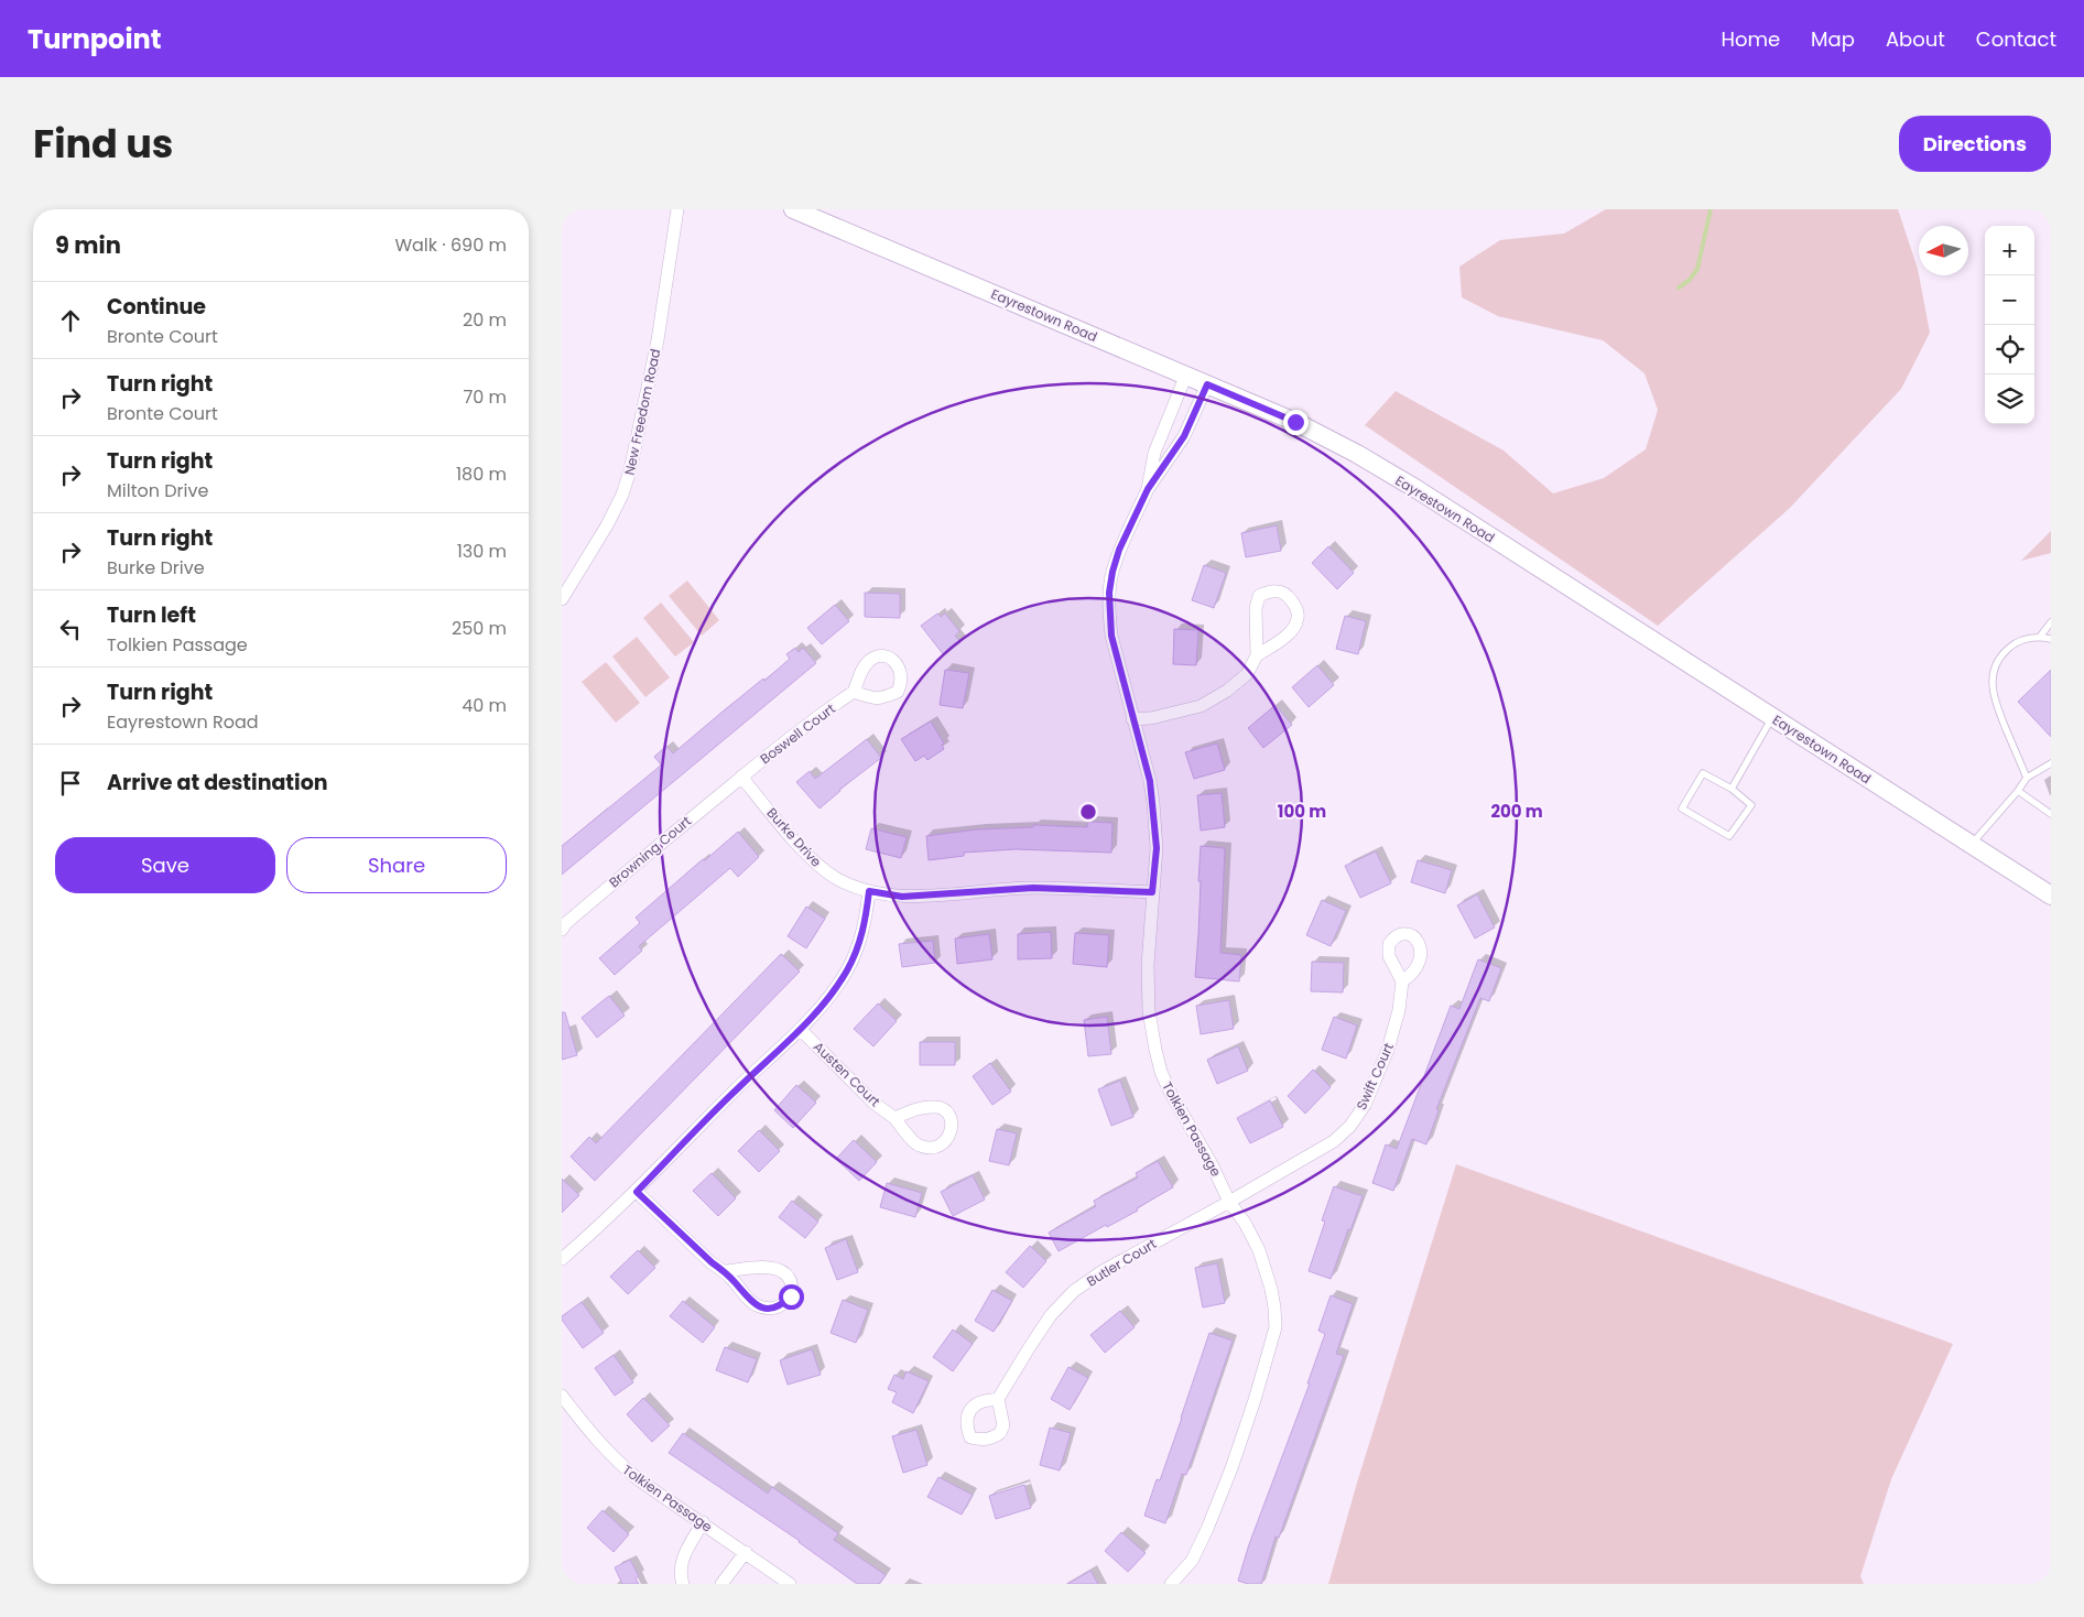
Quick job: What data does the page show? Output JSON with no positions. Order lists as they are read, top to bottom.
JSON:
{
  "streets": {
    "street": [
      "Eayrestown Road",
      "New Freedom Road",
      "Boswell Court",
      "Burke Drive",
      "Browning Court",
      "Austen Court",
      "Swift Court",
      "Tolkien Passage",
      "Butler Court"
    ]
  },
  "crossings": [
    ["Eayrestown Road", "Tolkien Passage"],
    ["Boswell Court", "Burke Drive"],
    ["Boswell Court", "Browning Court"],
    ["Burke Drive", "Browning Court"],
    ["Burke Drive", "Tolkien Passage"],
    ["Swift Court", "Tolkien Passage"],
    ["Swift Court", "Butler Court"],
    ["Tolkien Passage", "Butler Court"]
  ],
  "north": "left",
  "page": {
    "header": "Turnpoint",
    "nav": [
      "Home",
      "Map",
      "About",
      "Contact"
    ],
    "title": "Find us",
    "buttons": [
      "Directions",
      ["Save", "Share"]
    ],
    "heading": ["9 min", "Walk · 690 m"],
    "map_buttons": ["+", "−"],
    "list": [
      ["Continue", "Bronte Court", "20 m"],
      ["Turn right", "Bronte Court", "70 m"],
      ["Turn right", "Milton Drive", "180 m"],
      ["Turn right", "Burke Drive", "130 m"],
      ["Turn left", "Tolkien Passage", "250 m"],
      ["Turn right", "Eayrestown Road", "40 m"],
      "Arrive at destination"
    ]
  },
  "rings": ["100 m", "200 m"]
}
